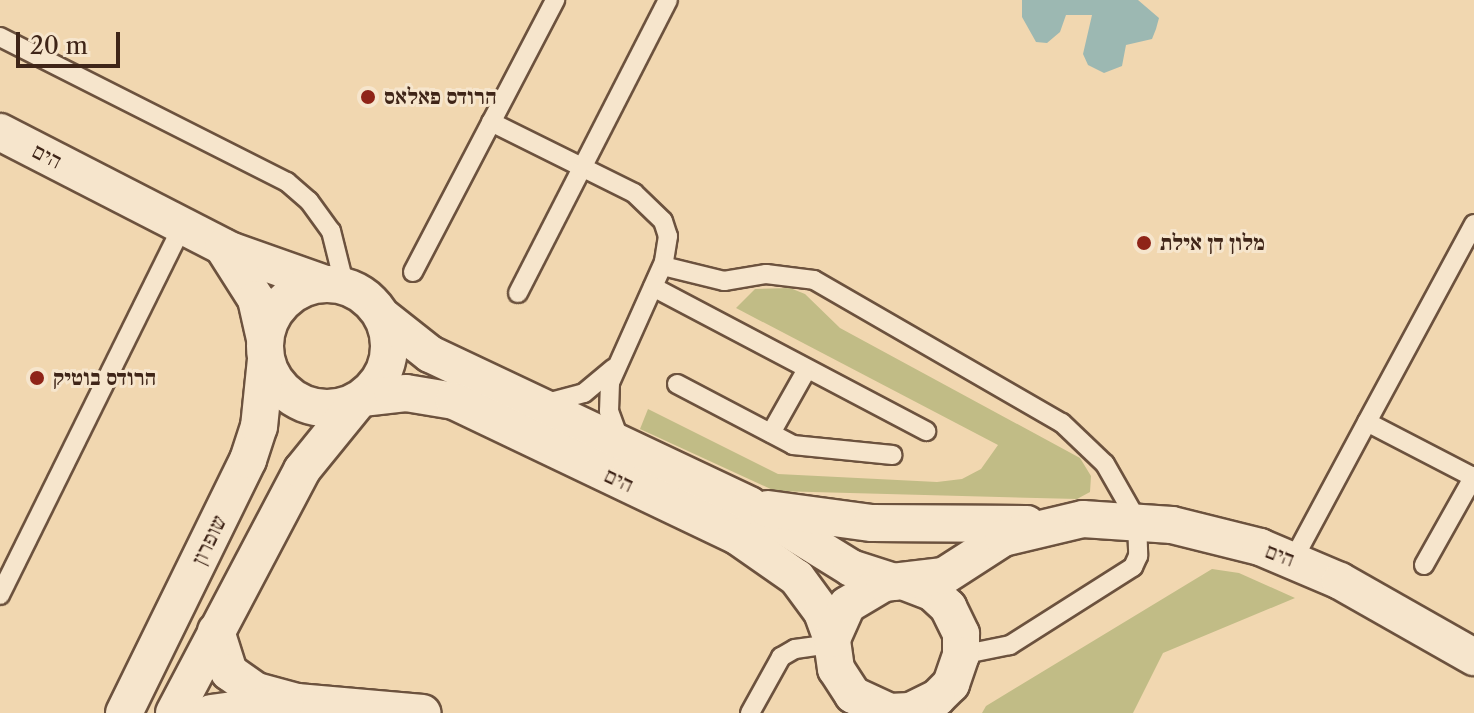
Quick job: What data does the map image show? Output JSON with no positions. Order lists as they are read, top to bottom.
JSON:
{
  "streets": {
    "street": ["הים", "שופרון"]
  },
  "crossings": [
    ["הים", "שופרון"]
  ],
  "places": ["הרודס פאלאס", "מלון דן אילת", "הרודס בוטיק"],
  "scale_bar": "20 m"
}
